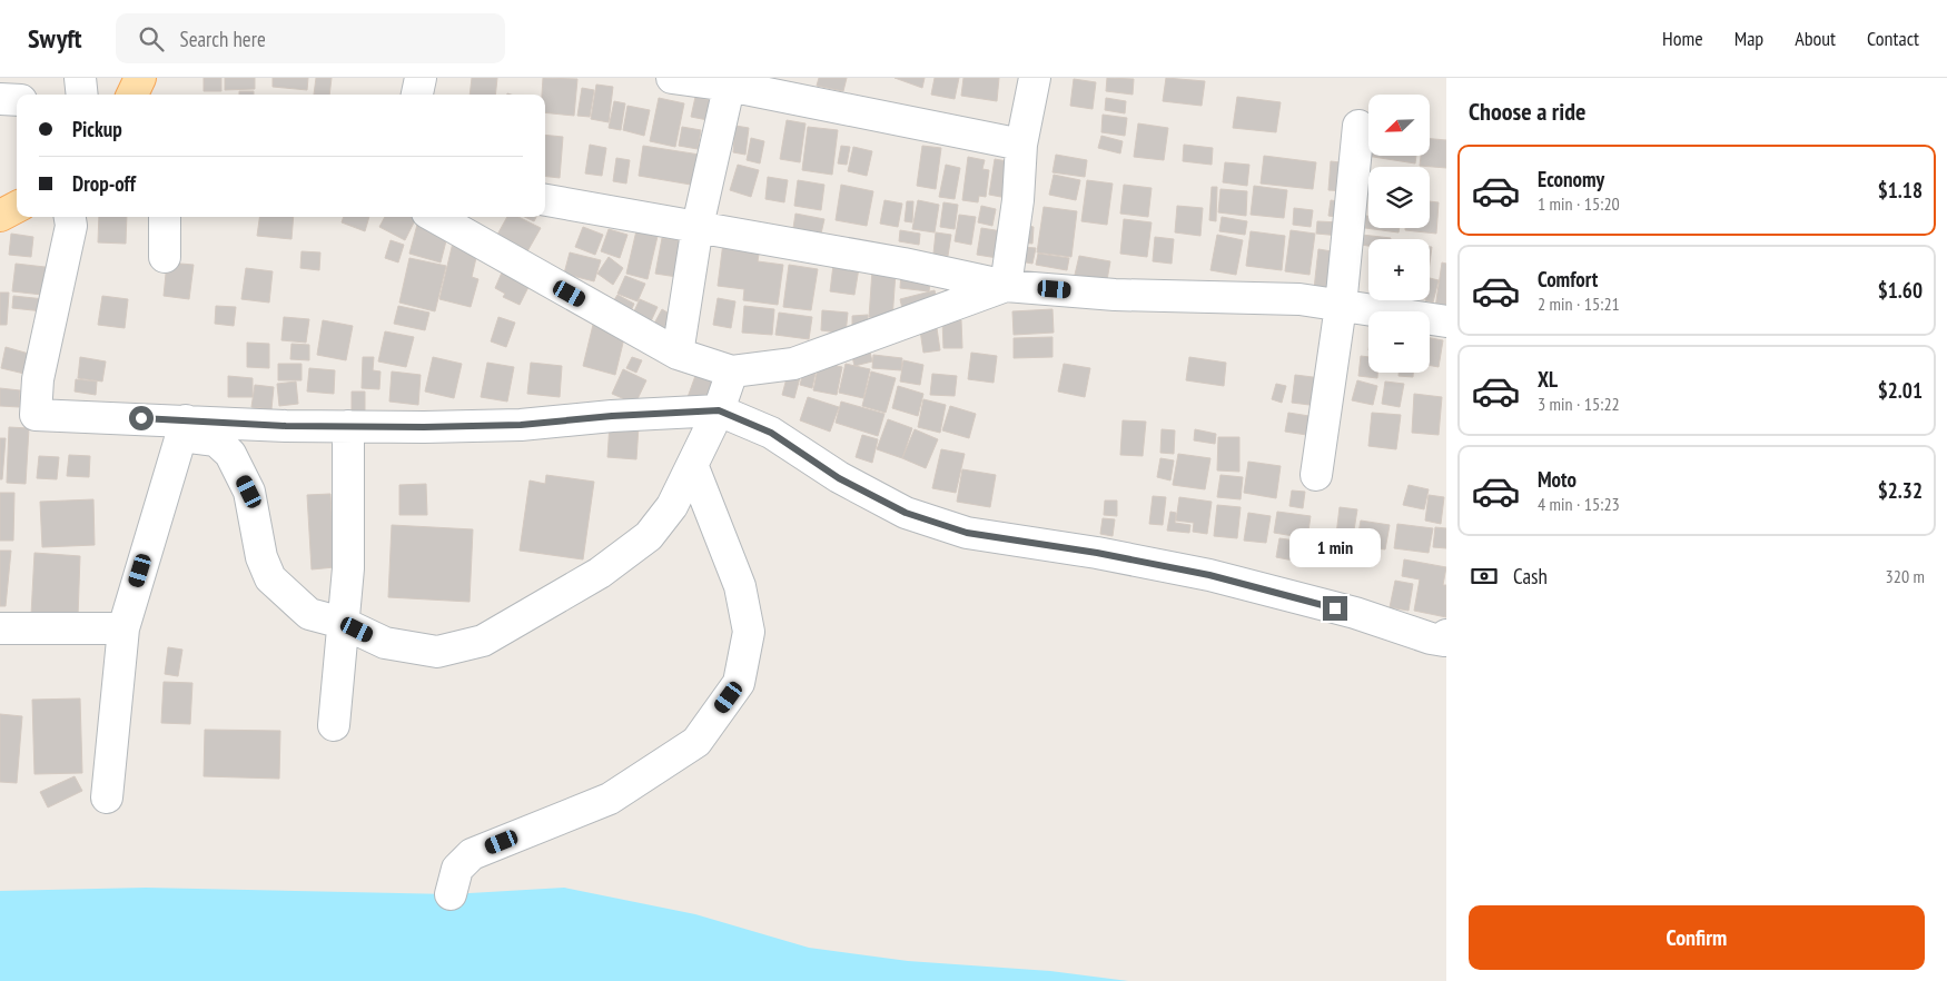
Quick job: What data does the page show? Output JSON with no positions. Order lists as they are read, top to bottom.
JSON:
{
  "north": "bottom left",
  "page": {
    "header": "Swyft",
    "search": "Search here",
    "nav": [
      "Home",
      "Map",
      "About",
      "Contact"
    ],
    "heading": "Choose a ride",
    "map_buttons": ["+", "−"],
    "banner": ["Pickup", "Drop-off"],
    "list": [
      {
        "name": "Economy",
        "note": "1 min · 15:20",
        "value": "$1.18"
      },
      {
        "name": "Comfort",
        "note": "2 min · 15:21",
        "value": "$1.60"
      },
      {
        "name": "XL",
        "note": "3 min · 15:22",
        "value": "$2.01"
      },
      {
        "name": "Moto",
        "note": "4 min · 15:23",
        "value": "$2.32"
      }
    ],
    "bubble": "1 min",
    "pay": ["Cash", "320 m"],
    "buttons": "Confirm"
  }
}
